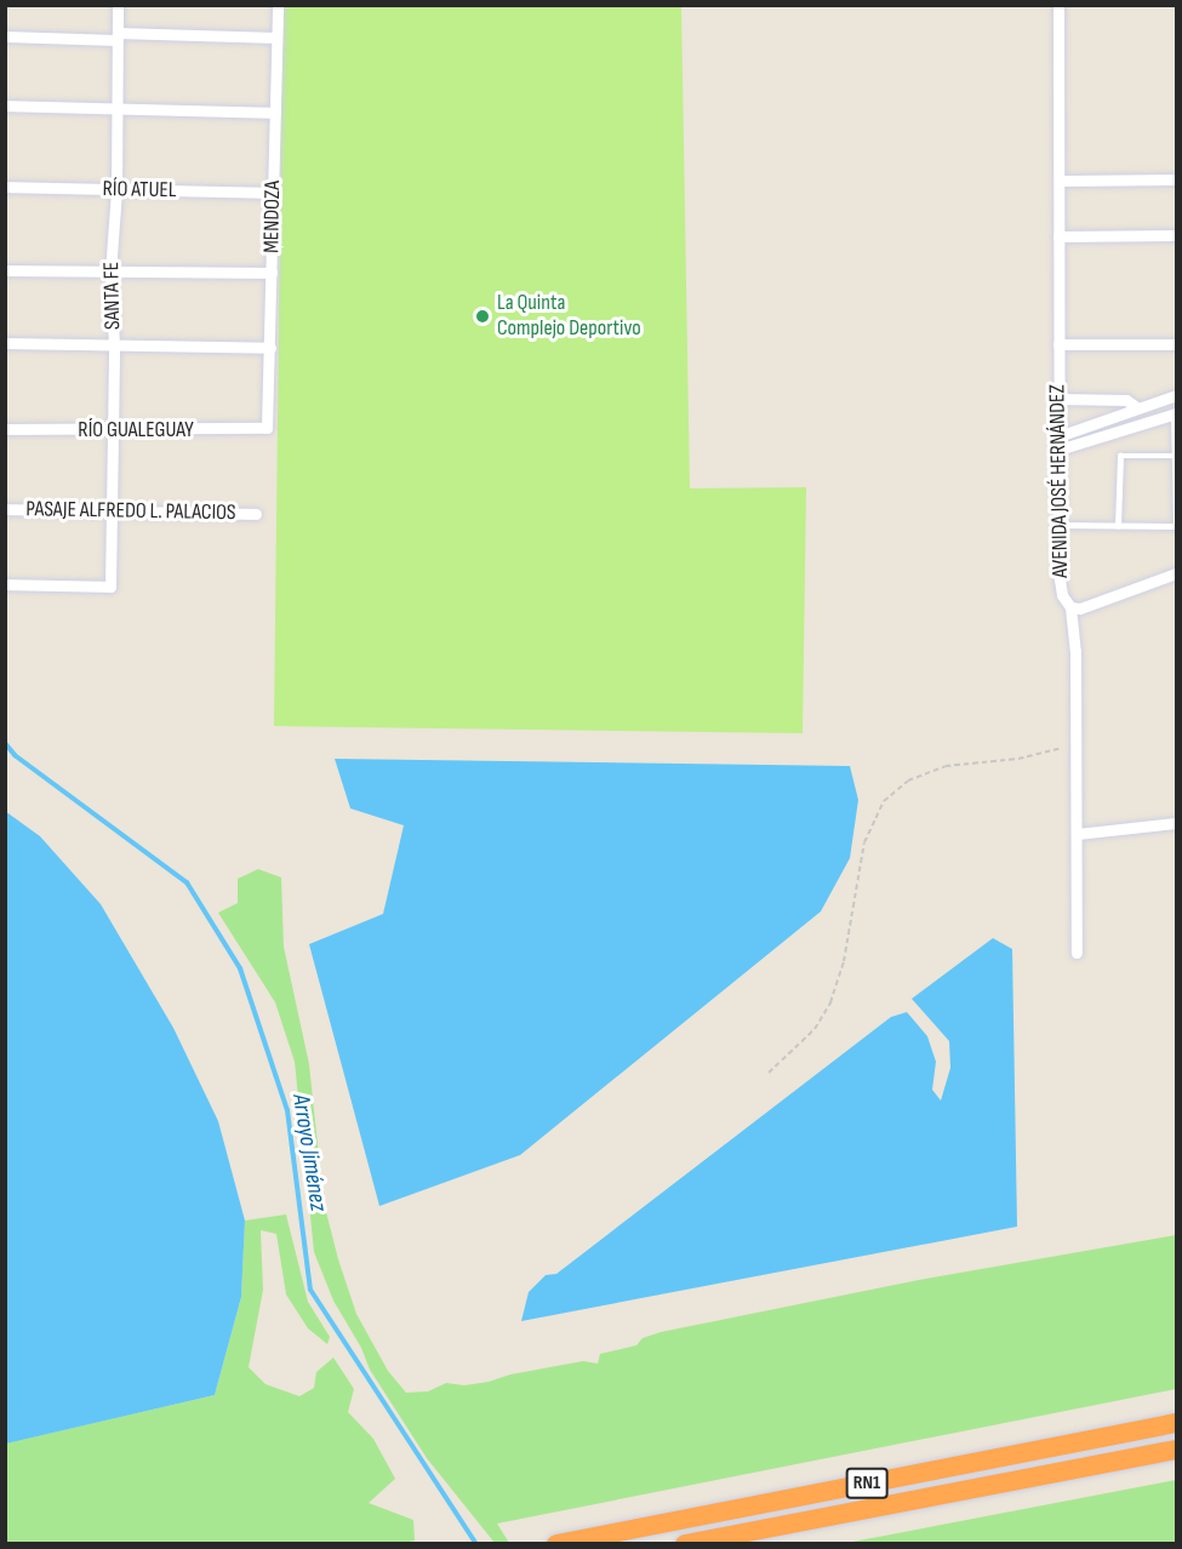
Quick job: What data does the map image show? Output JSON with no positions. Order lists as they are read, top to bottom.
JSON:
{
  "streets": {
    "highway": ["RN1"],
    "street": [
      "RÍO ATUEL",
      "MENDOZA",
      "SANTA FE",
      "RÍO GUALEGUAY",
      "AVENIDA JOSÉ HERNÁNDEZ",
      "PASAJE ALFREDO L. PALACIOS"
    ]
  },
  "crossings": [
    ["RÍO ATUEL", "MENDOZA"],
    ["RÍO ATUEL", "SANTA FE"],
    ["MENDOZA", "RÍO GUALEGUAY"],
    ["SANTA FE", "RÍO GUALEGUAY"],
    ["SANTA FE", "PASAJE ALFREDO L. PALACIOS"]
  ],
  "water": ["Arroyo Jiménez"],
  "places": ["La Quinta Complejo Deportivo"]
}
